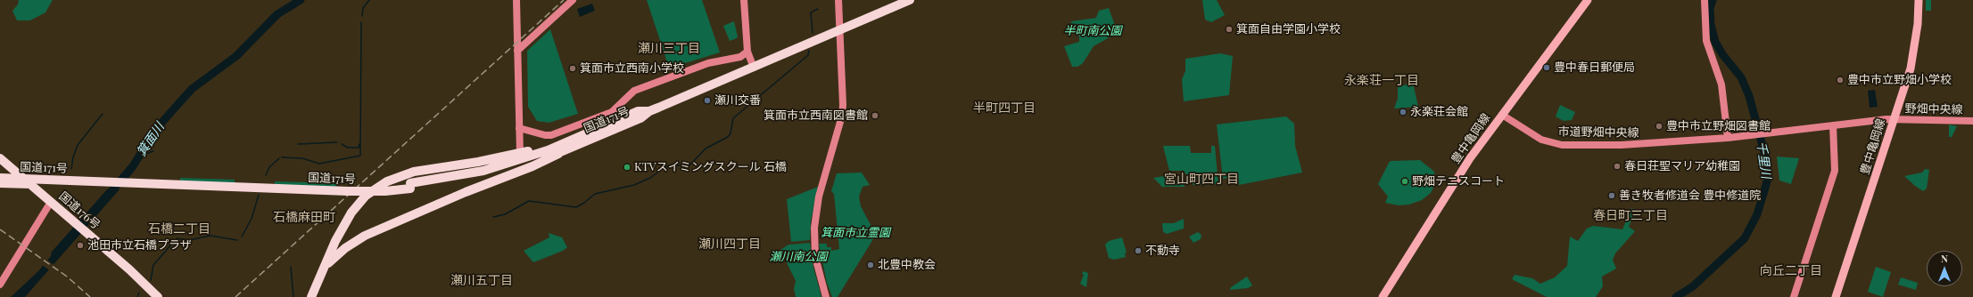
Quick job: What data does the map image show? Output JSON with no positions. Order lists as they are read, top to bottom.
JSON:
{
  "streets": {
    "highway": ["国道171号", "国道176号"],
    "main road": ["豊中亀岡線"],
    "street": ["野畑中央線", "市道野畑中央線"]
  },
  "crossings": [
    ["野畑中央線", "市道野畑中央線"],
    ["野畑中央線", "豊中亀岡線"],
    ["市道野畑中央線", "豊中亀岡線"]
  ],
  "districts": [
    "瀬川三丁目",
    "永楽荘一丁目",
    "半町四丁目",
    "宮山町四丁目",
    "春日町三丁目",
    "石橋麻田町",
    "石橋二丁目",
    "瀬川四丁目",
    "向丘二丁目",
    "瀬川五丁目"
  ],
  "water": ["箕面川", "千里川"],
  "parks": ["半町南公園", "箕面市立霊園", "瀬川南公園"],
  "places": [
    "箕面自由学園小学校",
    "豊中春日郵便局",
    "箕面市立西南小学校",
    "豊中市立野畑小学校",
    "瀬川交番",
    "永楽荘会館",
    "箕面市立西南図書館",
    "豊中市立野畑図書館",
    "春日荘聖マリア幼稚園",
    "KTVスイミングスクール 石橋",
    "野畑テニスコート",
    "善き牧者修道会 豊中修道院",
    "池田市立石橋プラザ",
    "不動寺",
    "北豊中教会"
  ],
  "north": "top"
}
